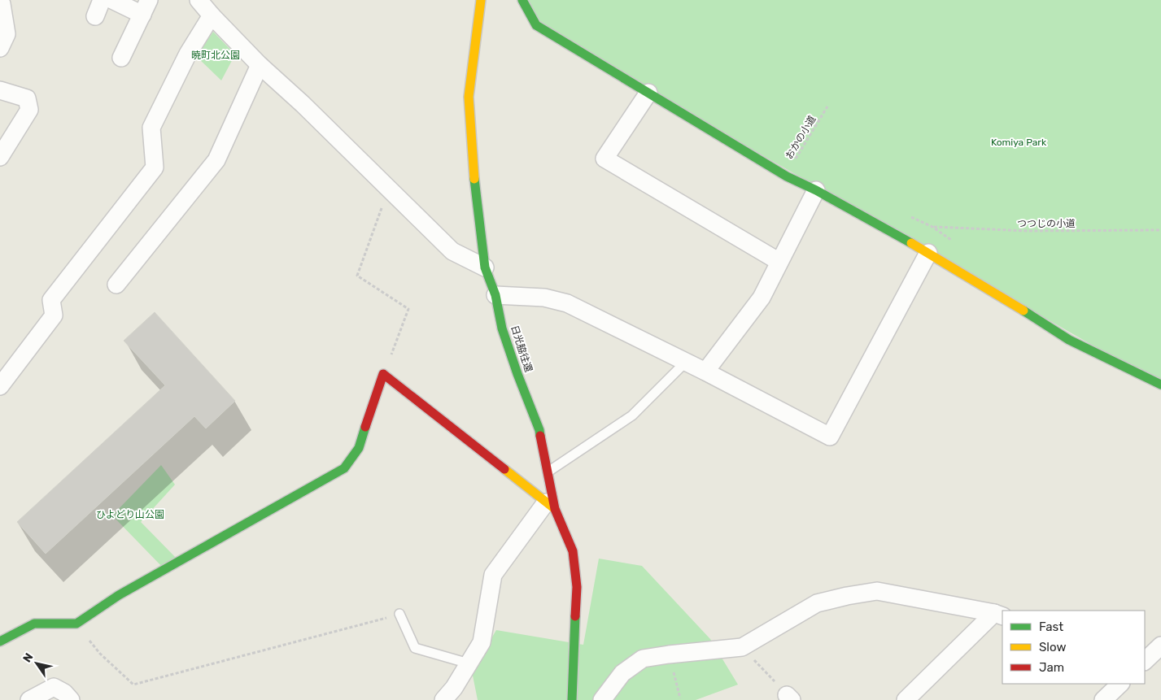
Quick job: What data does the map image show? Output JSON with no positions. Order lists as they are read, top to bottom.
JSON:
{
  "streets": {
    "street": ["日光脇往還"],
    "path": ["おかの小道", "つつじの小道"]
  },
  "parks": ["暁町北公園", "Komiya Park", "ひよどり山公園"],
  "legend": ["Fast", "Slow", "Jam"],
  "north": "top left"
}
